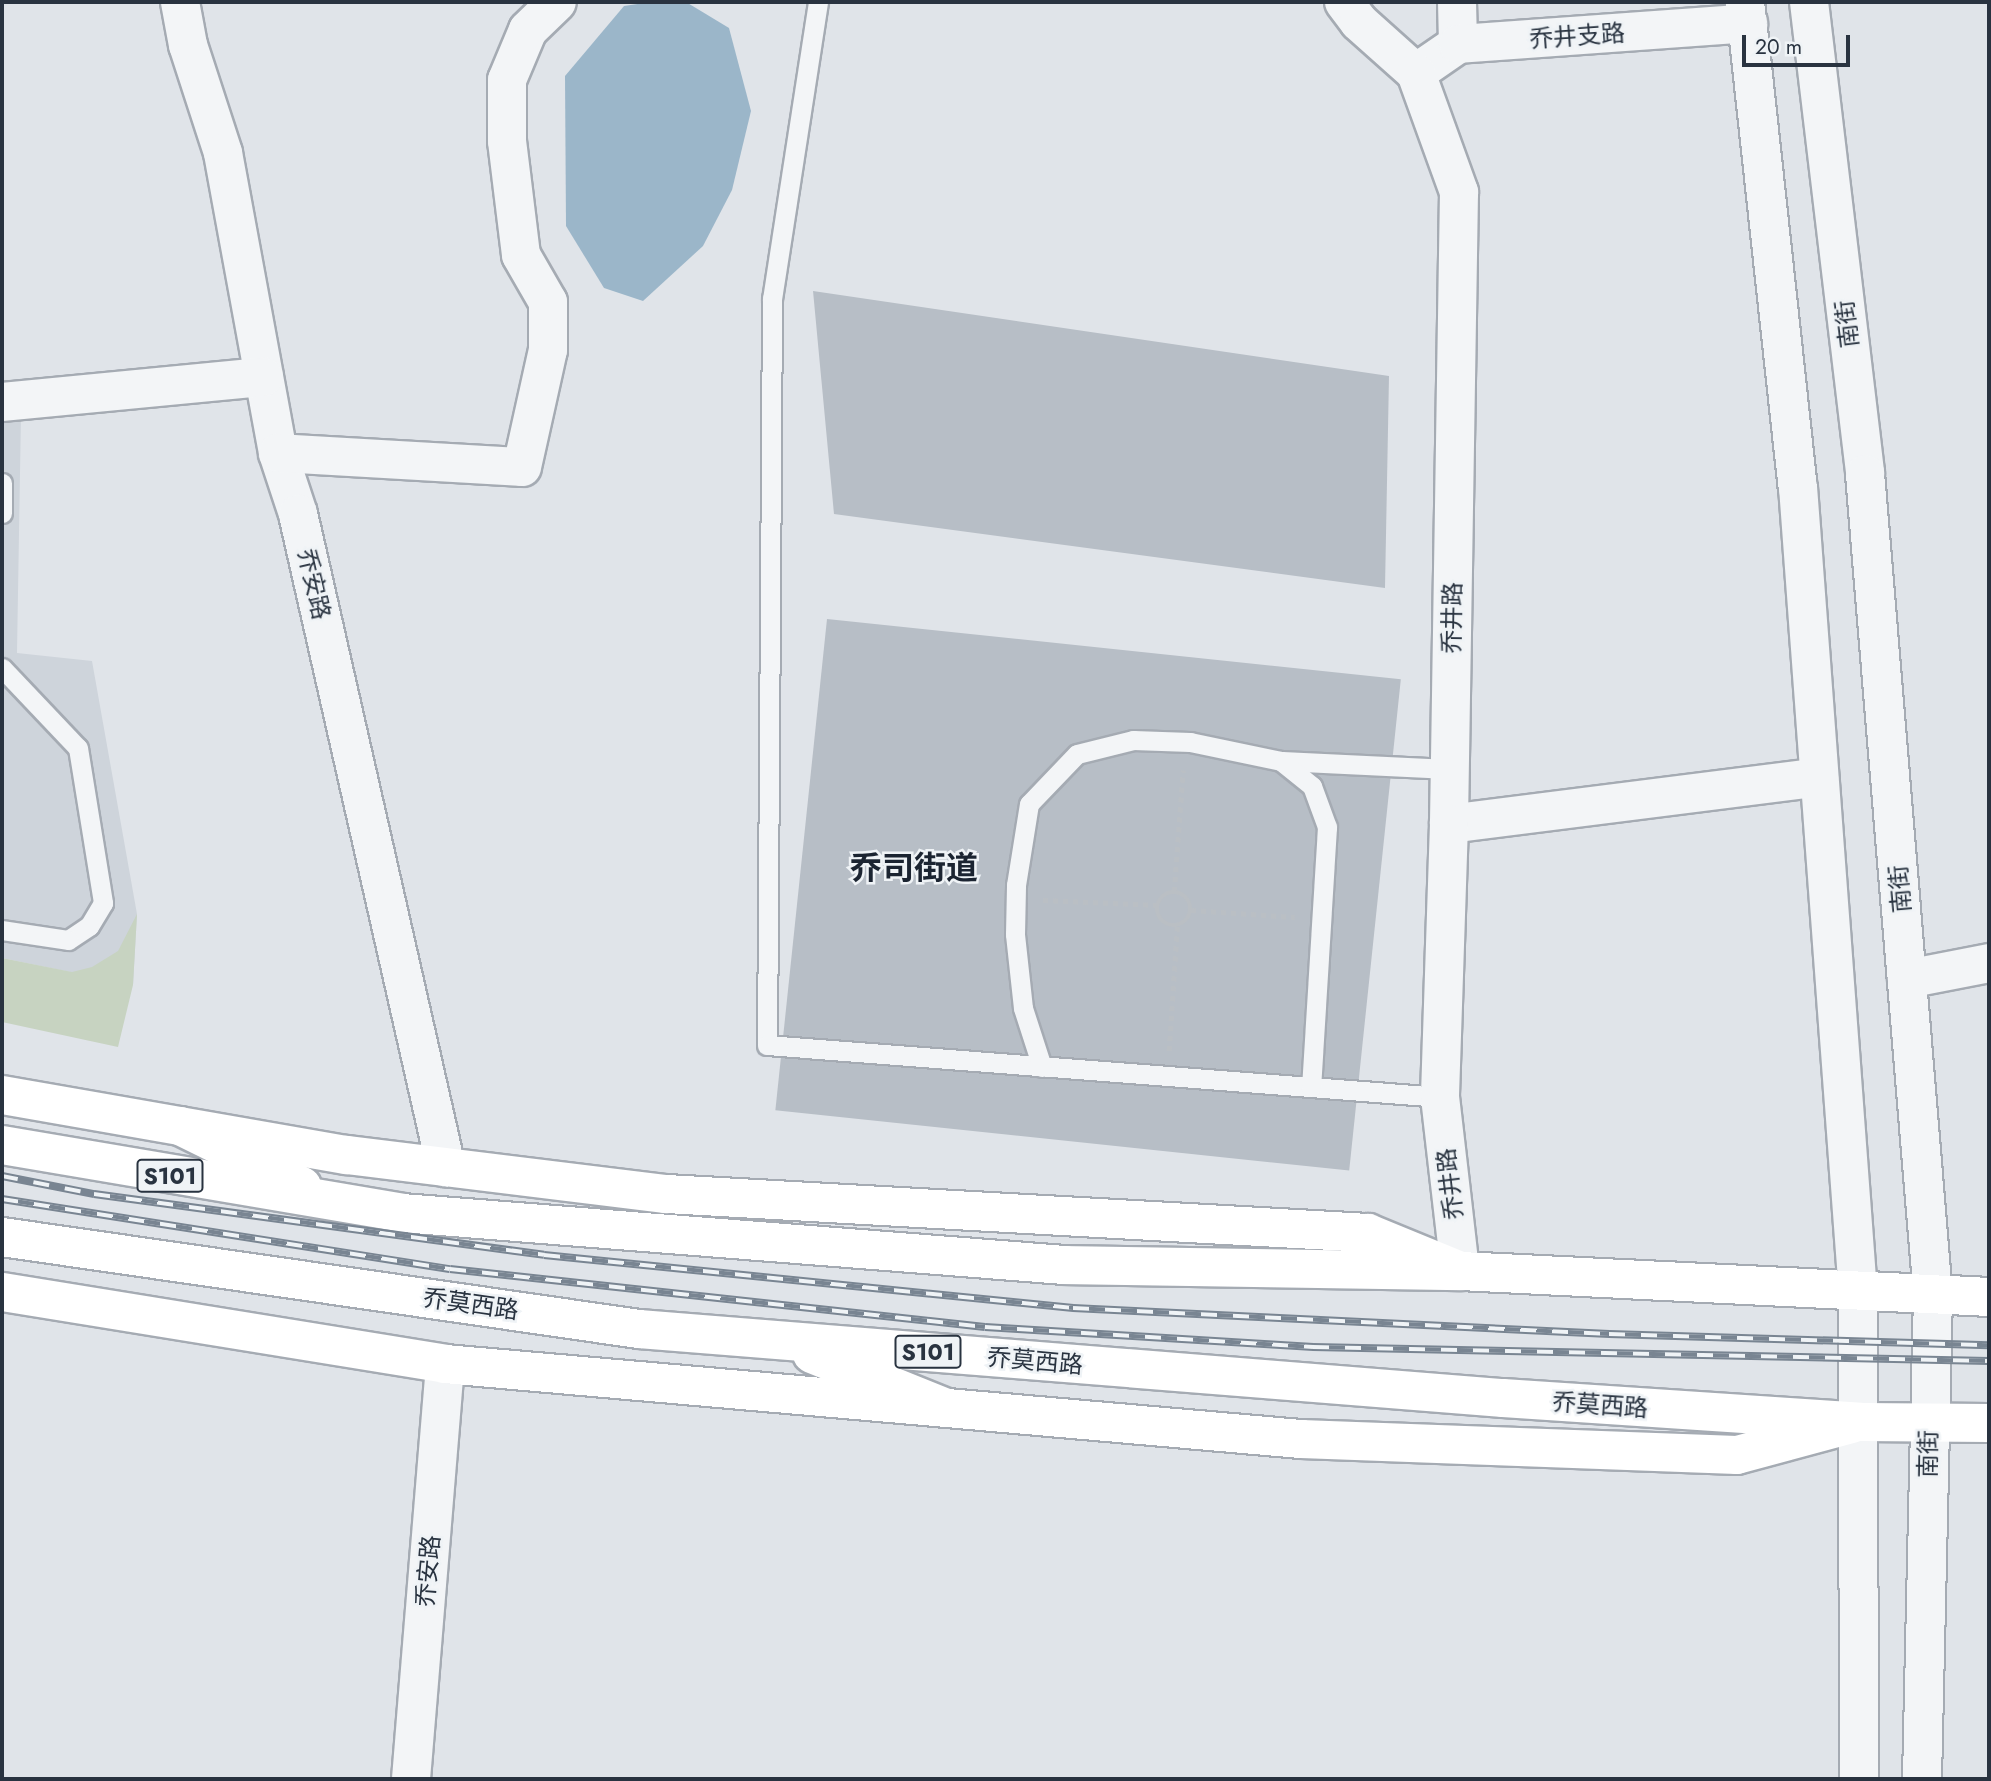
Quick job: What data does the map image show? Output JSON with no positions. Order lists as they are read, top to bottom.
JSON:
{
  "streets": {
    "main road": ["S101", "乔莫西路"],
    "street": [
      "乔井支路",
      "南街",
      "乔安路",
      "乔井路"
    ]
  },
  "crossings": [
    ["南街", "S101"],
    ["南街", "乔莫西路"],
    ["乔井路", "S101"]
  ],
  "districts": ["乔司街道"],
  "scale_bar": "20 m"
}
